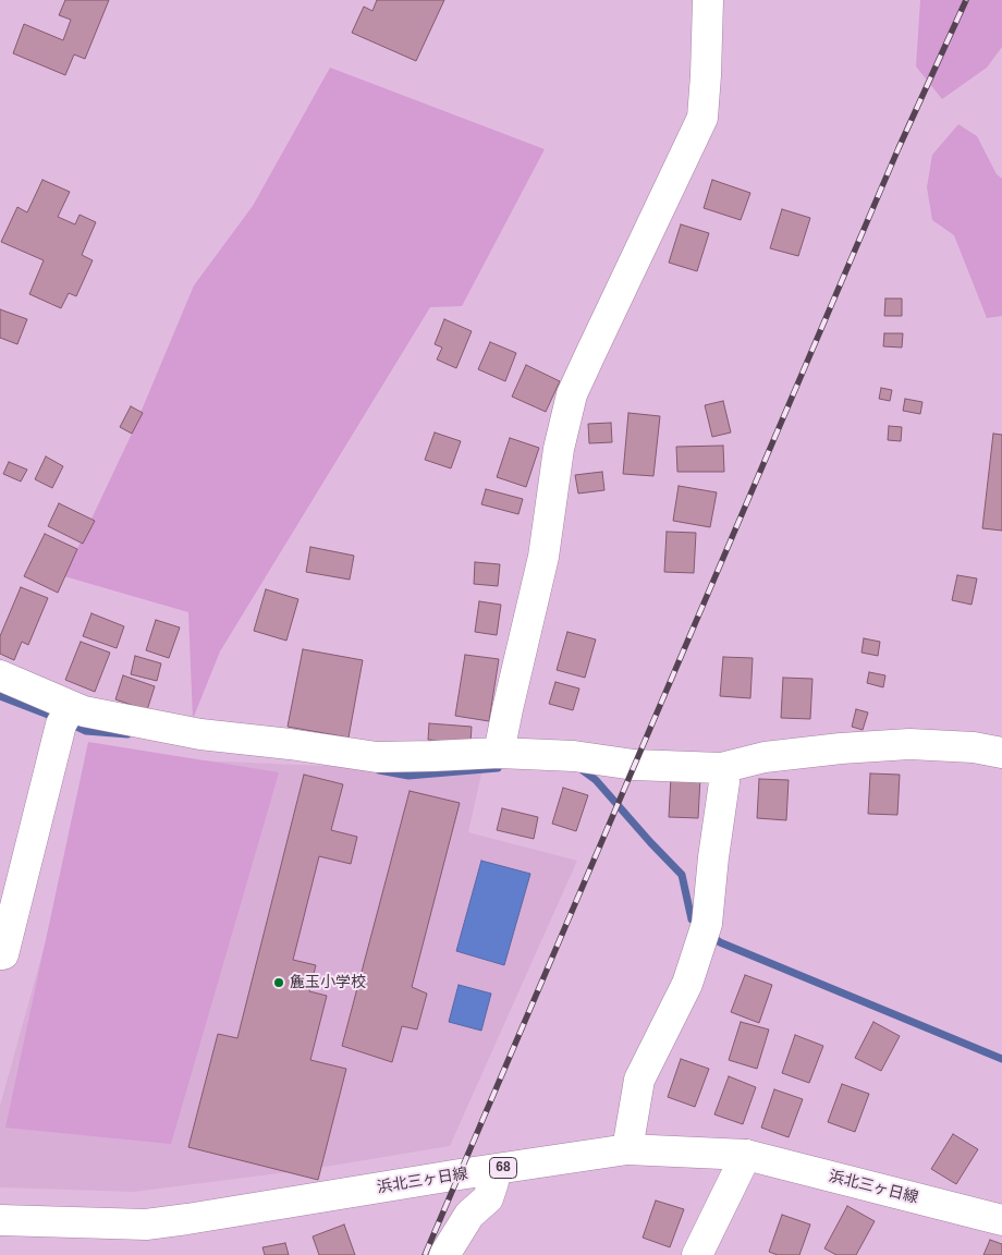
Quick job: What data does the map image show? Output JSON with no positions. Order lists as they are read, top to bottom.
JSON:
{
  "streets": {
    "street": ["68", "浜北三ヶ日線"]
  },
  "places": ["麁玉小学校"]
}
